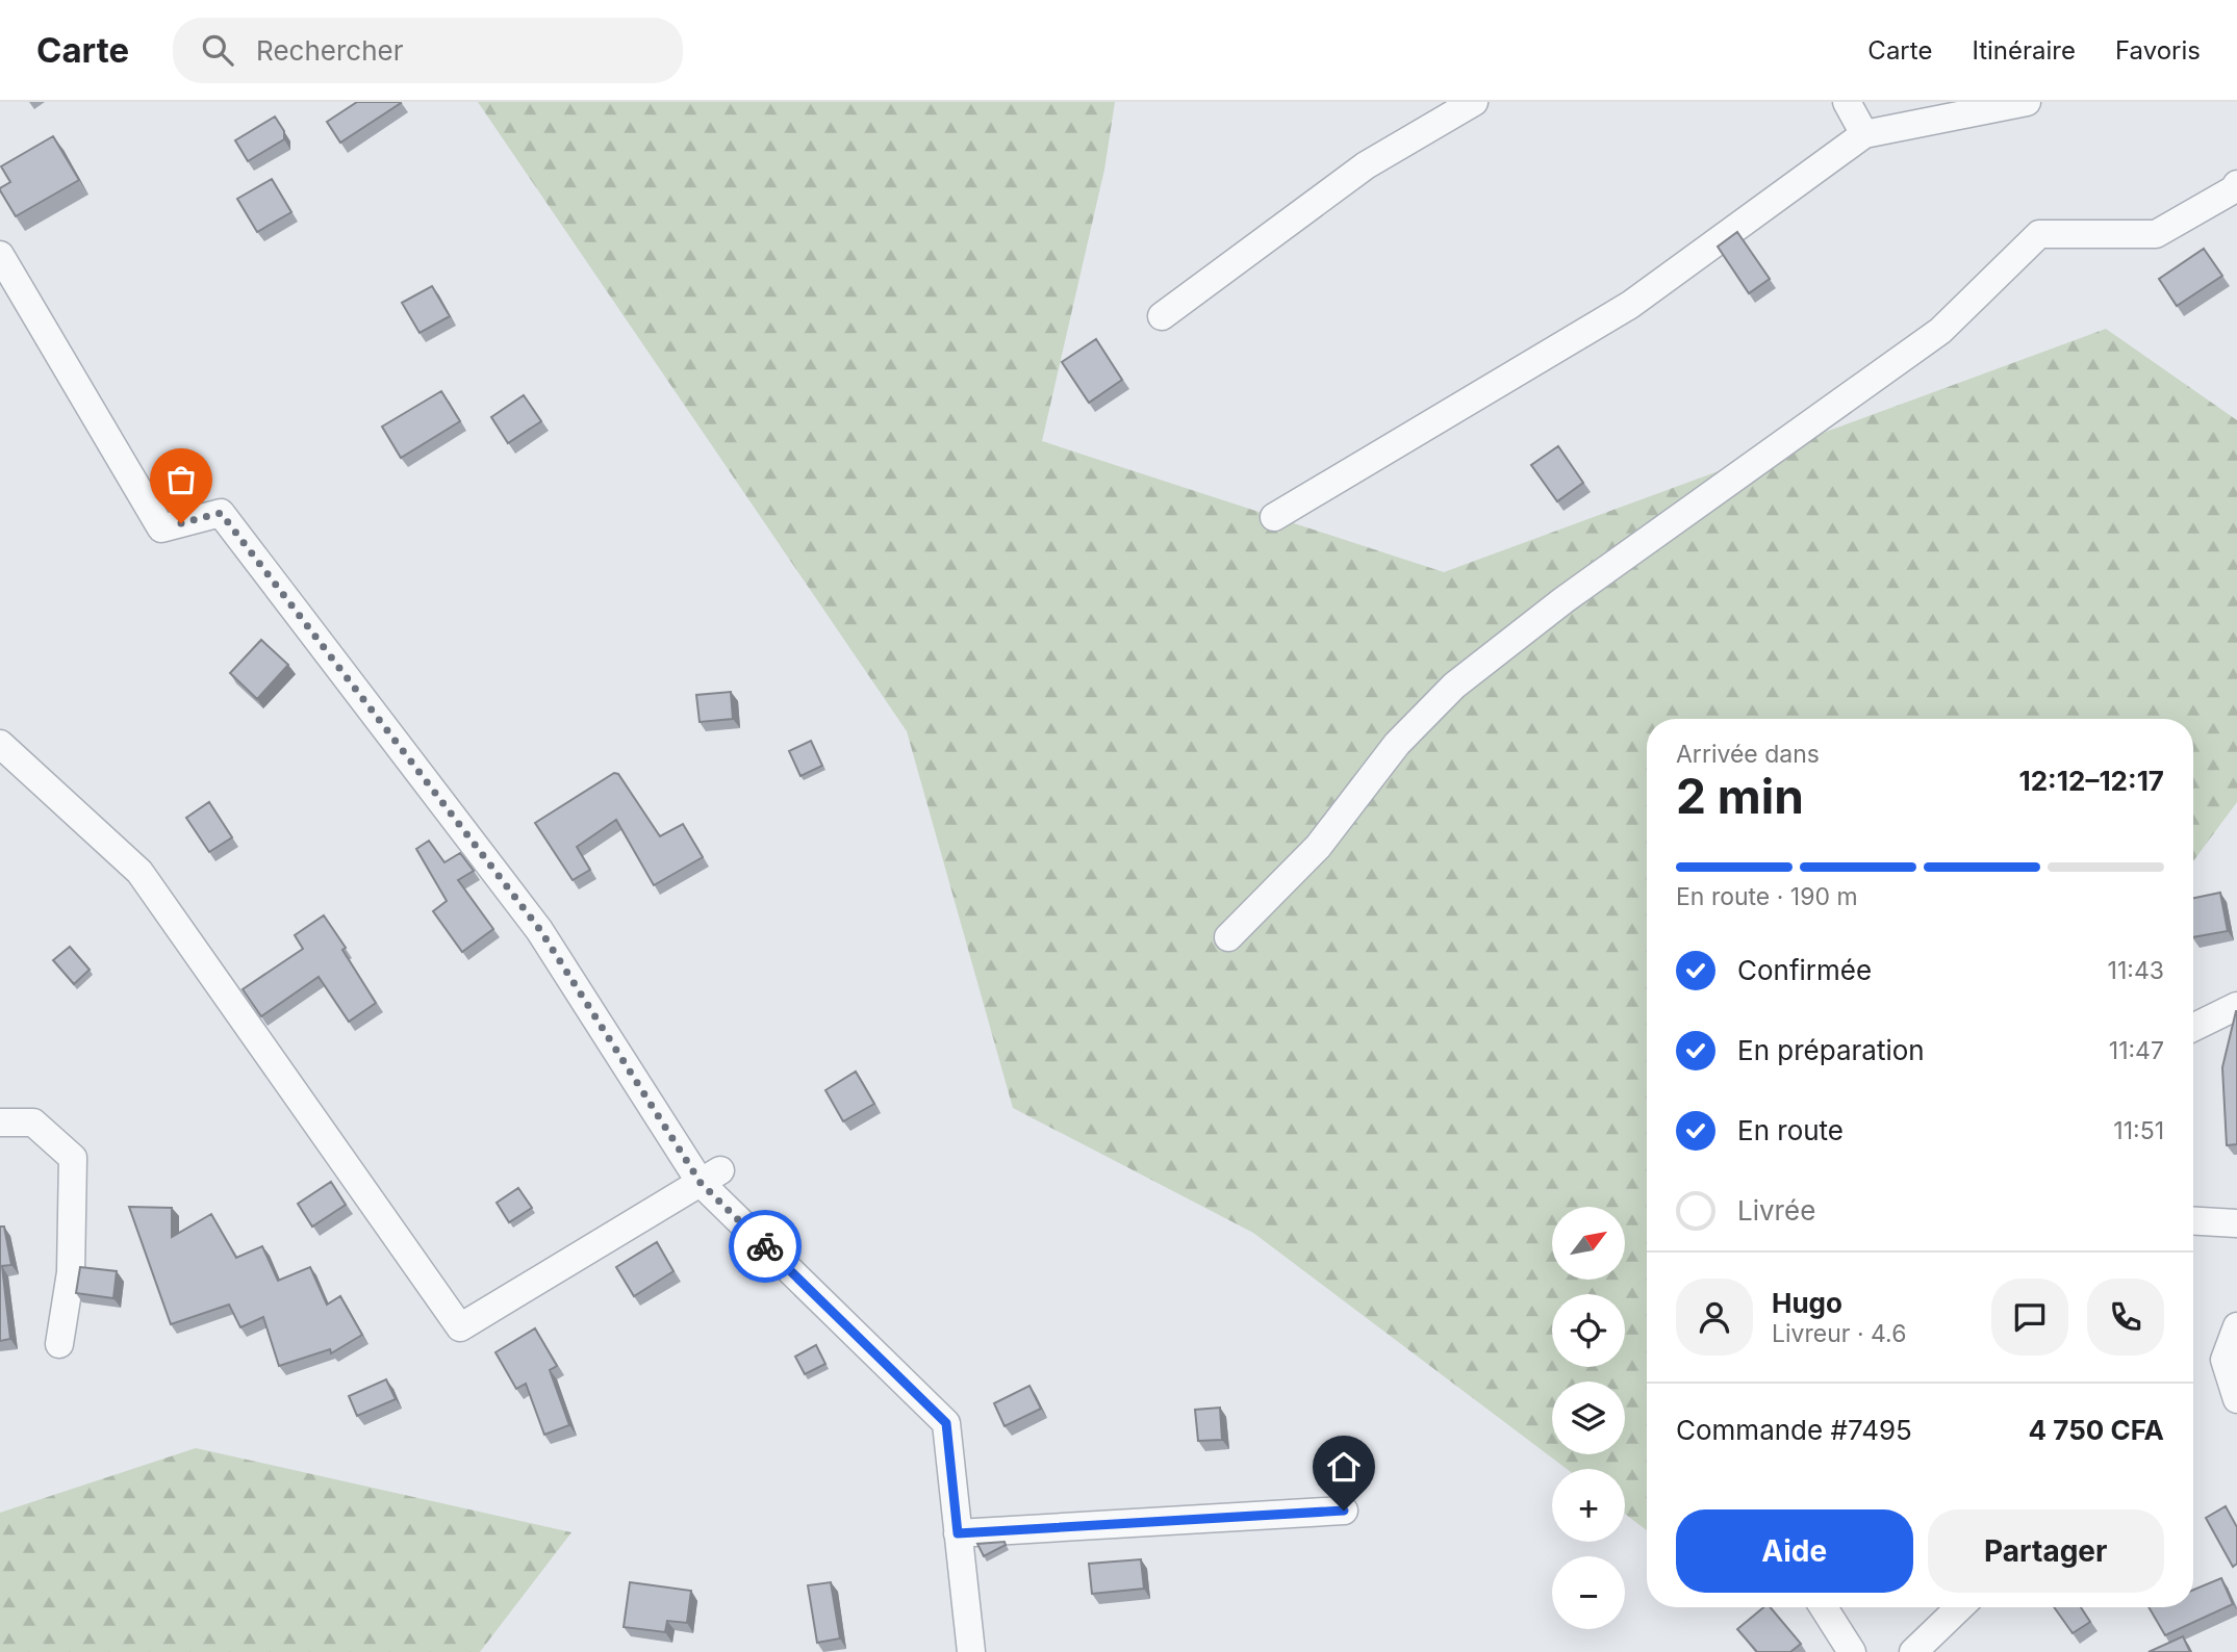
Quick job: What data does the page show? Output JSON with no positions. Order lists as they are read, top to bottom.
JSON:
{
  "north": "top right",
  "page": {
    "header": "Carte",
    "search": "Rechercher",
    "nav": ["Carte", "Itinéraire", "Favoris"],
    "heading": ["2 min", "Arrivée dans", "12:12–12:17"],
    "panel": [
      "Hugo",
      "Livreur · 4.6",
      "Commande #7495",
      "4 750 CFA"
    ],
    "bar": "En route · 190 m",
    "list": [
      ["Confirmée", "11:43"],
      ["En préparation", "11:47"],
      ["En route", "11:51"],
      "Livrée"
    ],
    "map_buttons": ["+", "−"],
    "buttons": ["Aide", "Partager"]
  }
}
